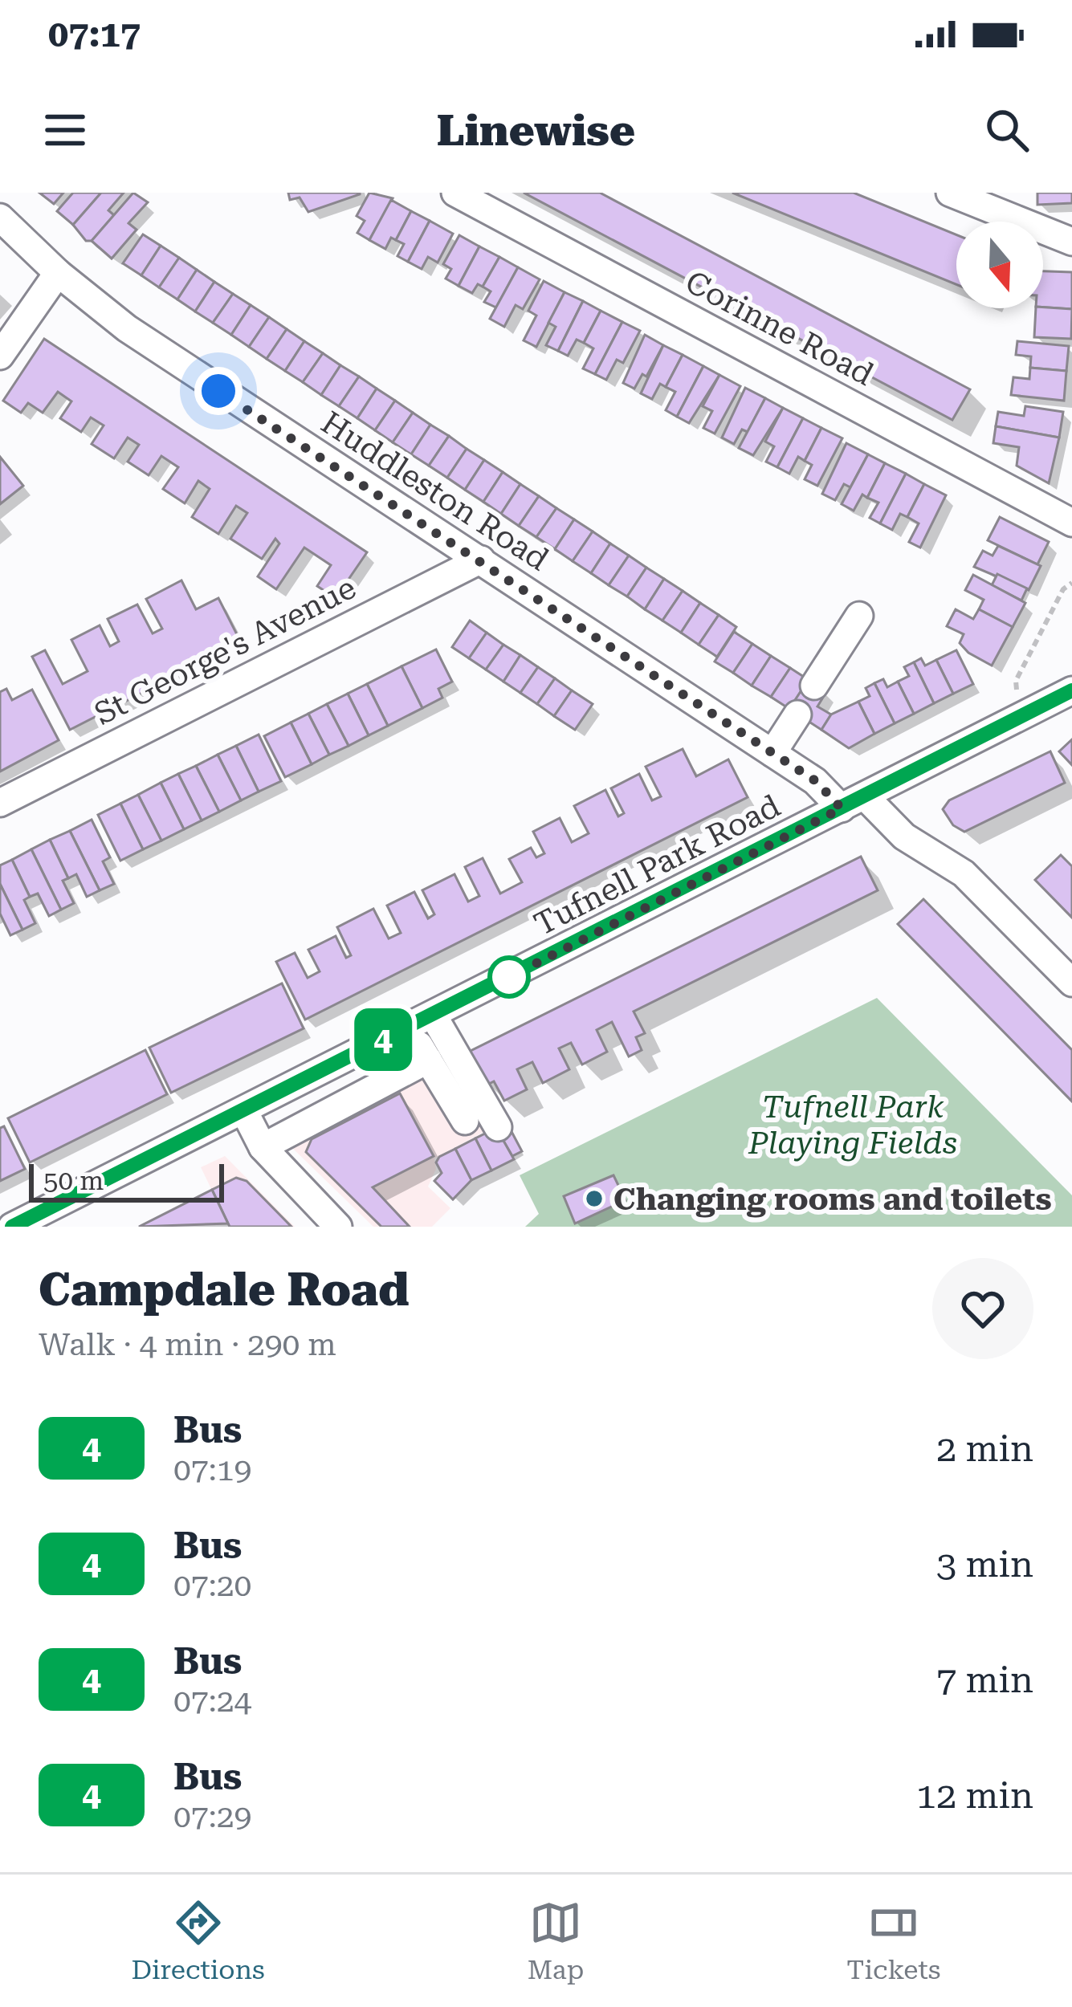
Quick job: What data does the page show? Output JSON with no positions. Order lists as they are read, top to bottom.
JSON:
{
  "streets": {
    "street": [
      "Corinne Road",
      "Huddleston Road",
      "St George's Avenue",
      "Tufnell Park Road"
    ]
  },
  "crossings": [
    ["Huddleston Road", "St George's Avenue"],
    ["Huddleston Road", "Tufnell Park Road"]
  ],
  "parks": ["Tufnell Park Playing Fields"],
  "places": ["Changing rooms and toilets"],
  "lines": ["bus line 4"],
  "scale_bar": "50 m",
  "north": "bottom",
  "page": {
    "status": "07:17",
    "header": "Linewise",
    "on_map": "4",
    "scale": "50 m",
    "heading": ["Campdale Road", "Walk · 4 min · 290 m"],
    "list": [
      {
        "mark": "4",
        "name": "Bus",
        "note": "07:19",
        "value": "2 min"
      },
      {
        "mark": "4",
        "name": "Bus",
        "note": "07:20",
        "value": "3 min"
      },
      {
        "mark": "4",
        "name": "Bus",
        "note": "07:24",
        "value": "7 min"
      },
      {
        "mark": "4",
        "name": "Bus",
        "note": "07:29",
        "value": "12 min"
      }
    ],
    "tabs": ["Directions", "Map", "Tickets"]
  }
}
